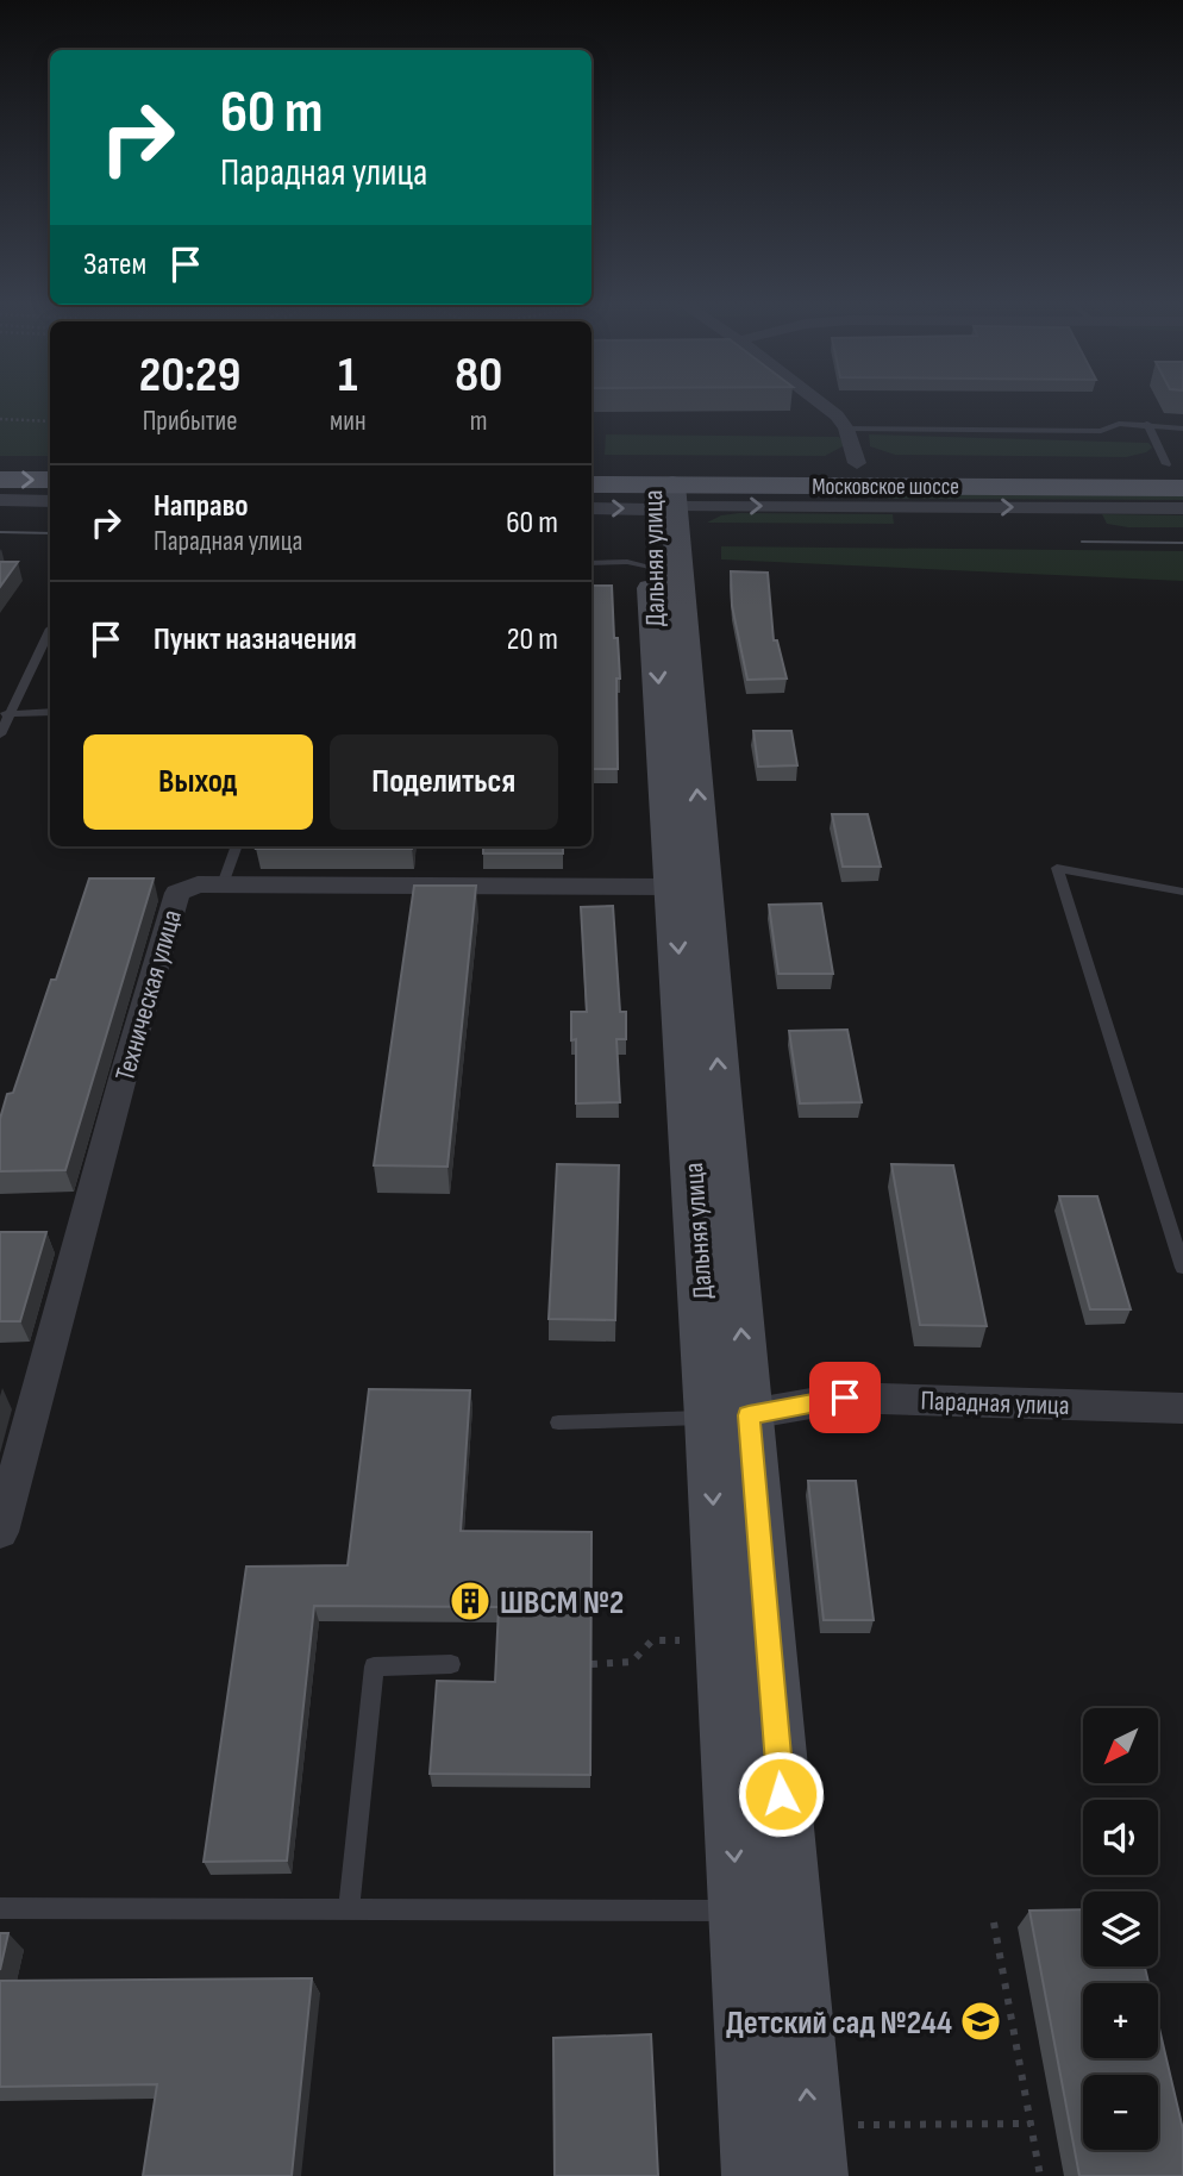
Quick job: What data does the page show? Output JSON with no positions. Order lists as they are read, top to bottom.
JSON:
{
  "streets": {
    "main road": ["Московское шоссе", "Дальняя улица"],
    "street": ["Техническая улица", "Парадная улица"]
  },
  "crossings": [
    ["Московское шоссе", "Дальняя улица"],
    ["Дальняя улица", "Техническая улица"],
    ["Дальняя улица", "Парадная улица"]
  ],
  "places": {
    "building": ["ШВСМ №2"],
    "school or university": ["Детский сад №244"]
  },
  "north": "bottom left",
  "page": {
    "turn": ["60 m", "Парадная улица"],
    "then": "Затем",
    "eta": [
      "20:29",
      "Прибытие",
      "1",
      "мин",
      "80",
      "m"
    ],
    "list": [
      {
        "name": "Направо",
        "note": "Парадная улица",
        "value": "60 m"
      },
      {
        "name": "Пункт назначения",
        "value": "20 m"
      }
    ],
    "buttons": ["Выход", "Поделиться"],
    "map_buttons": ["+", "−"]
  }
}
